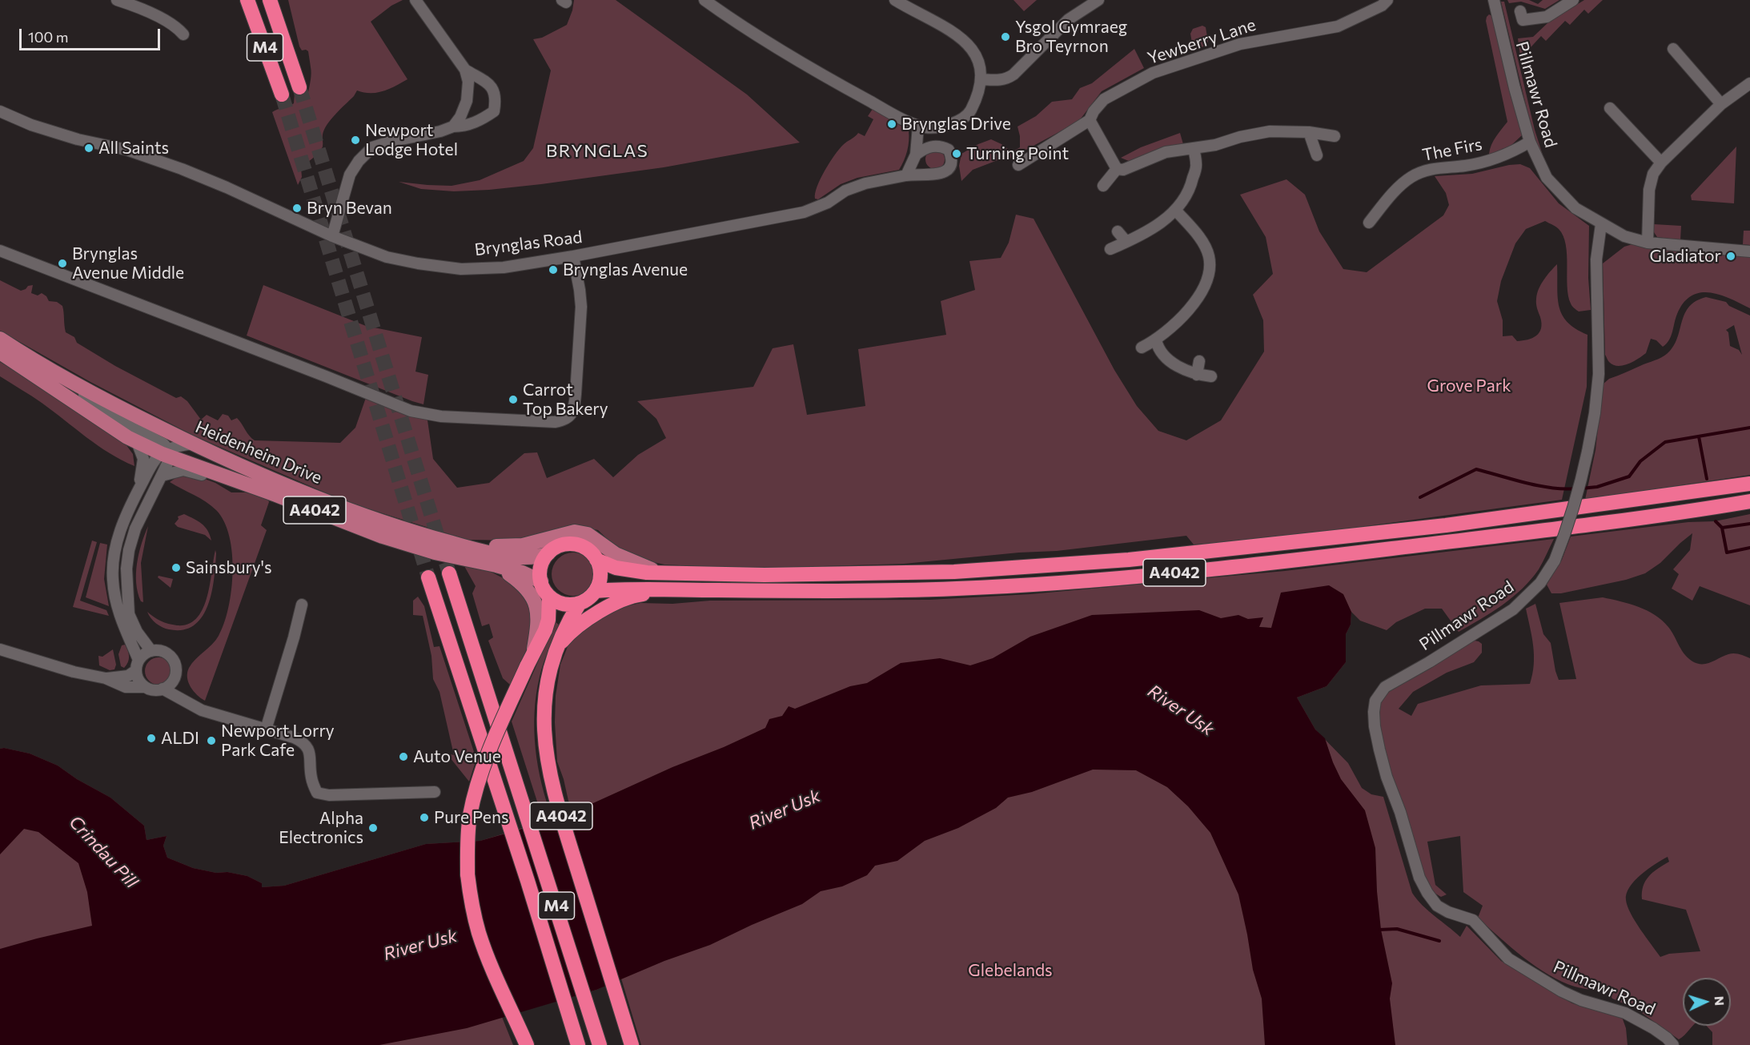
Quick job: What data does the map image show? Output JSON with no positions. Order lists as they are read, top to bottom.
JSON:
{
  "streets": {
    "highway": ["M4", "A4042"],
    "main road": ["Heidenheim Drive"],
    "street": [
      "Yewberry Lane",
      "Pillmawr Road",
      "The Firs",
      "Brynglas Road"
    ]
  },
  "crossings": [
    ["Pillmawr Road", "The Firs"],
    ["Heidenheim Drive", "A4042"]
  ],
  "districts": ["BRYNGLAS"],
  "water": ["River Usk", "Crindau Pill"],
  "parks": ["Grove Park", "Glebelands"],
  "places": [
    "Ysgol Gymraeg Bro Teyrnon",
    "Brynglas Drive",
    "Newport Lodge Hotel",
    "All Saints",
    "Turning Point",
    "Bryn Bevan",
    "Gladiator",
    "Brynglas Avenue Middle",
    "Brynglas Avenue",
    "Carrot Top Bakery",
    "Sainsbury's",
    "ALDI",
    "Newport Lorry Park Cafe",
    "Auto Venue",
    "Pure Pens",
    "Alpha Electronics"
  ],
  "scale_bar": "100 m",
  "north": "right"
}
